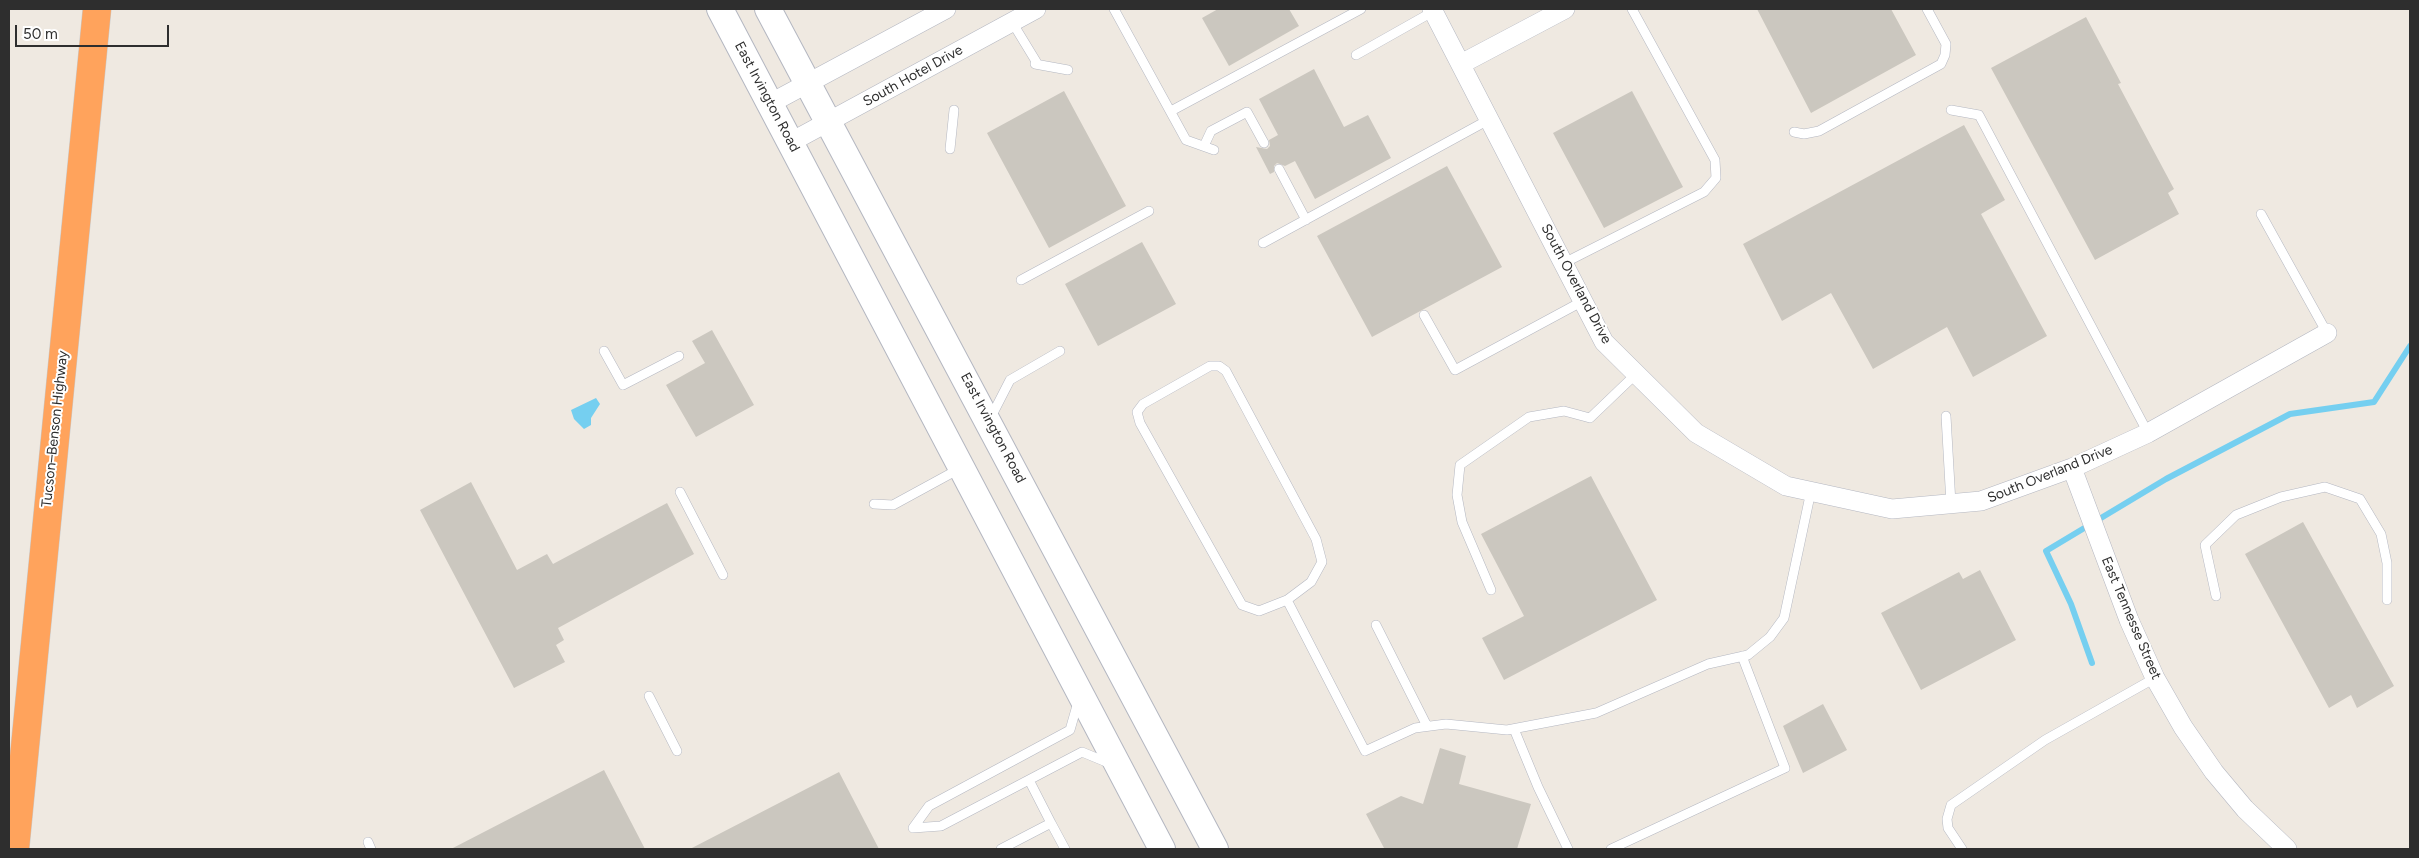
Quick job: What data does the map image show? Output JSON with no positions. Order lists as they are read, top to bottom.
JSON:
{
  "streets": {
    "highway": ["Tucson–Benson Highway"],
    "main road": ["East Irvington Road"],
    "street": ["South Hotel Drive", "South Overland Drive", "East Tennesse Street"]
  },
  "crossings": [
    ["South Hotel Drive", "East Irvington Road"],
    ["South Overland Drive", "East Tennesse Street"]
  ],
  "scale_bar": "50 m"
}
